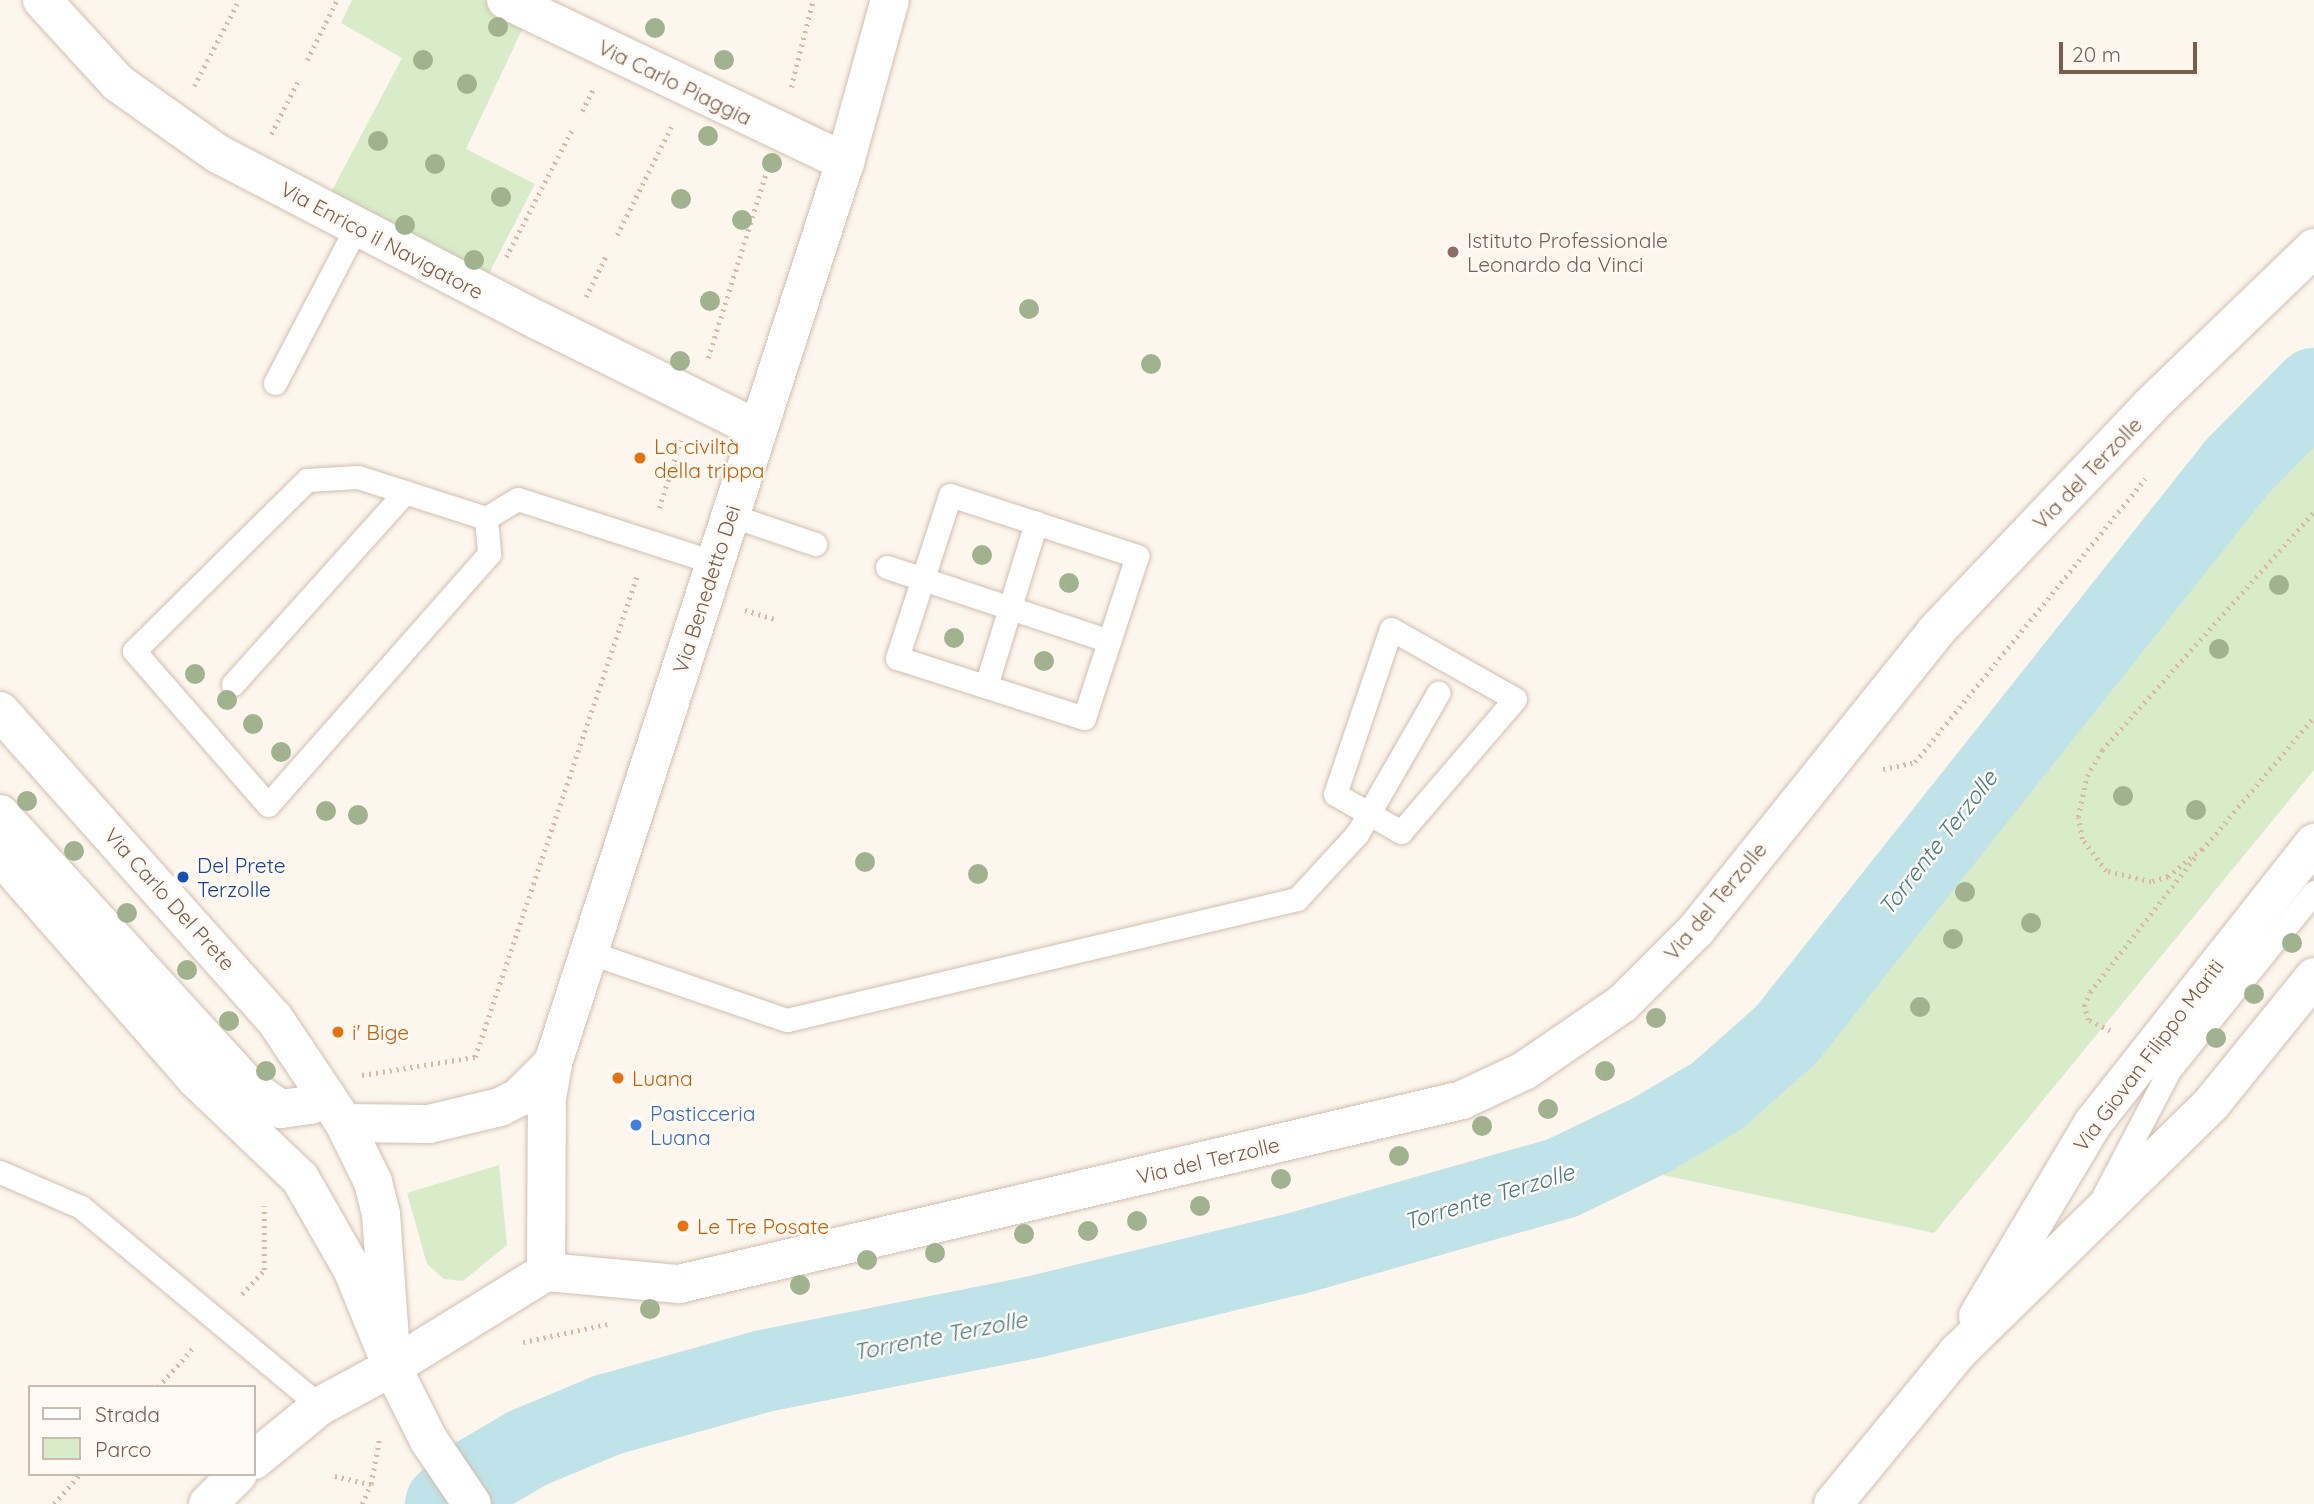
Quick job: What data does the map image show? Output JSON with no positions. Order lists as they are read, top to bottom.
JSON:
{
  "streets": {
    "street": [
      "Via Carlo Piaggia",
      "Via Enrico il Navigatore",
      "Via del Terzolle",
      "Via Benedetto Dei",
      "Via Carlo Del Prete",
      "Via Giovan Filippo Mariti"
    ]
  },
  "crossings": [
    ["Via Carlo Piaggia", "Via Benedetto Dei"],
    ["Via Enrico il Navigatore", "Via Benedetto Dei"]
  ],
  "water": ["Torrente Terzolle"],
  "places": [
    "Istituto Professionale Leonardo da Vinci",
    "La civiltà della trippa",
    "Del Prete Terzolle",
    "i' Bige",
    "Luana",
    "Pasticceria Luana",
    "Le Tre Posate"
  ],
  "legend": ["Strada", "Parco"],
  "scale_bar": "20 m"
}
